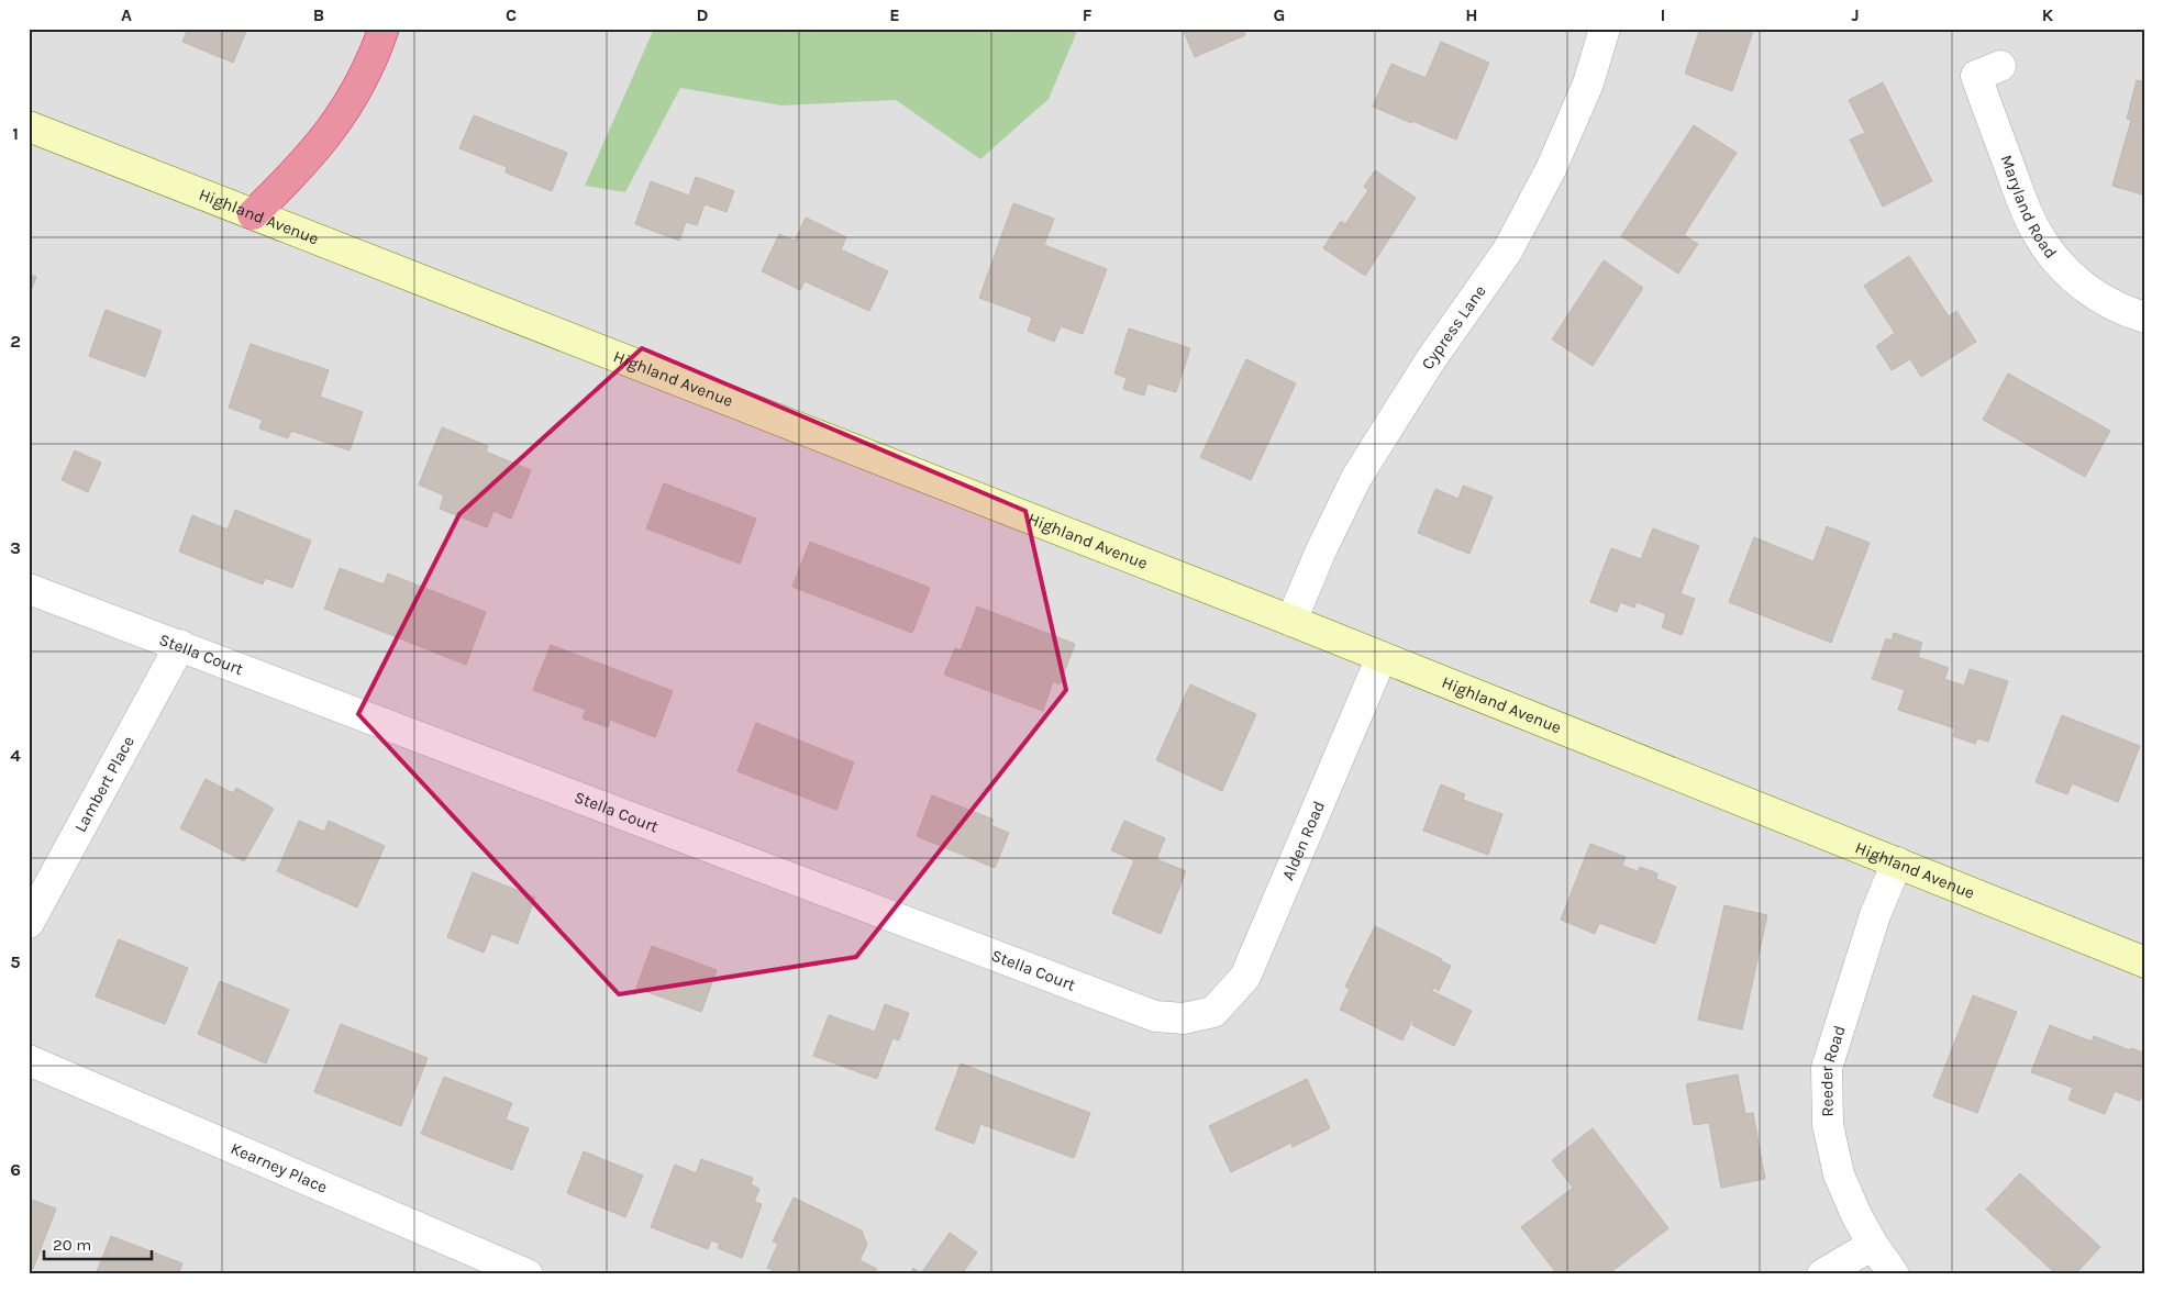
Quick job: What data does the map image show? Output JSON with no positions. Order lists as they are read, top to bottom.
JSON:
{
  "streets": {
    "street": [
      "Maryland Road",
      "Highland Avenue",
      "Cypress Lane",
      "Stella Court",
      "Lambert Place",
      "Alden Road",
      "Reeder Road",
      "Kearney Place"
    ]
  },
  "crossings": [
    ["Highland Avenue", "Cypress Lane"],
    ["Highland Avenue", "Alden Road"],
    ["Highland Avenue", "Reeder Road"],
    ["Stella Court", "Lambert Place"],
    ["Stella Court", "Alden Road"]
  ],
  "scale_bar": "20 m",
  "grid": {
    "columns": [
      "A",
      "B",
      "C",
      "D",
      "E",
      "F",
      "G",
      "H",
      "I",
      "J",
      "K"
    ],
    "rows": [
      "1",
      "2",
      "3",
      "4",
      "5",
      "6"
    ]
  }
}
